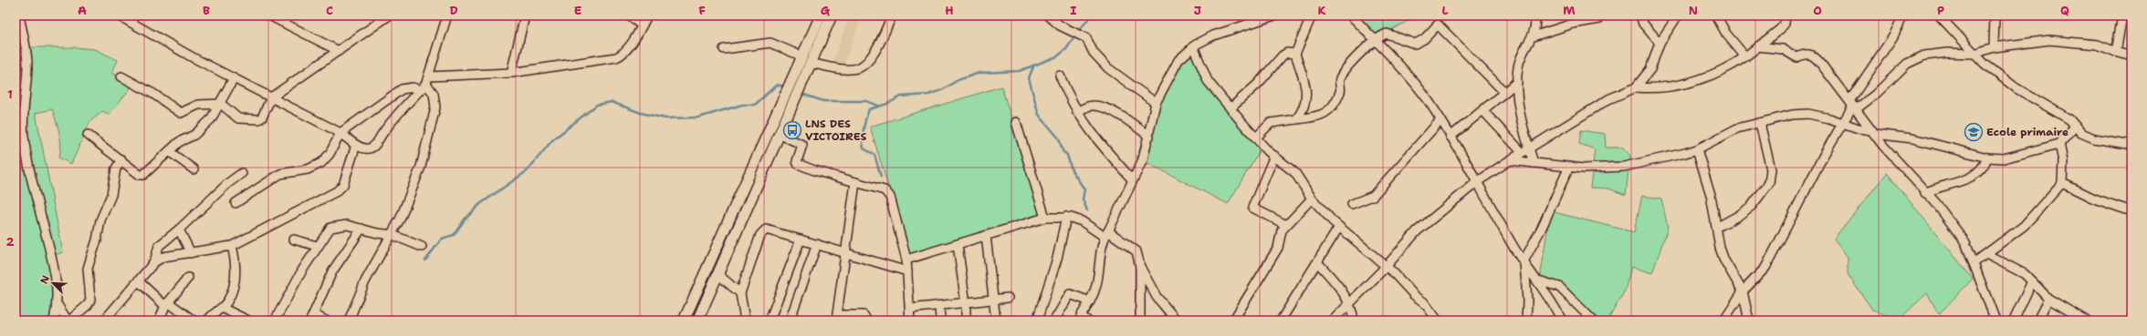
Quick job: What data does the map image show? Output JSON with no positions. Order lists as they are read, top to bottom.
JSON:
{
  "places": {
    "bus stop": ["LNS DES VICTOIRES"],
    "school or university": ["Ecole primaire"]
  },
  "north": "top left",
  "grid": {
    "columns": [
      "A",
      "B",
      "C",
      "D",
      "E",
      "F",
      "G",
      "H",
      "I",
      "J",
      "K",
      "L",
      "M",
      "N",
      "O",
      "P",
      "Q"
    ],
    "rows": ["1", "2"]
  }
}
